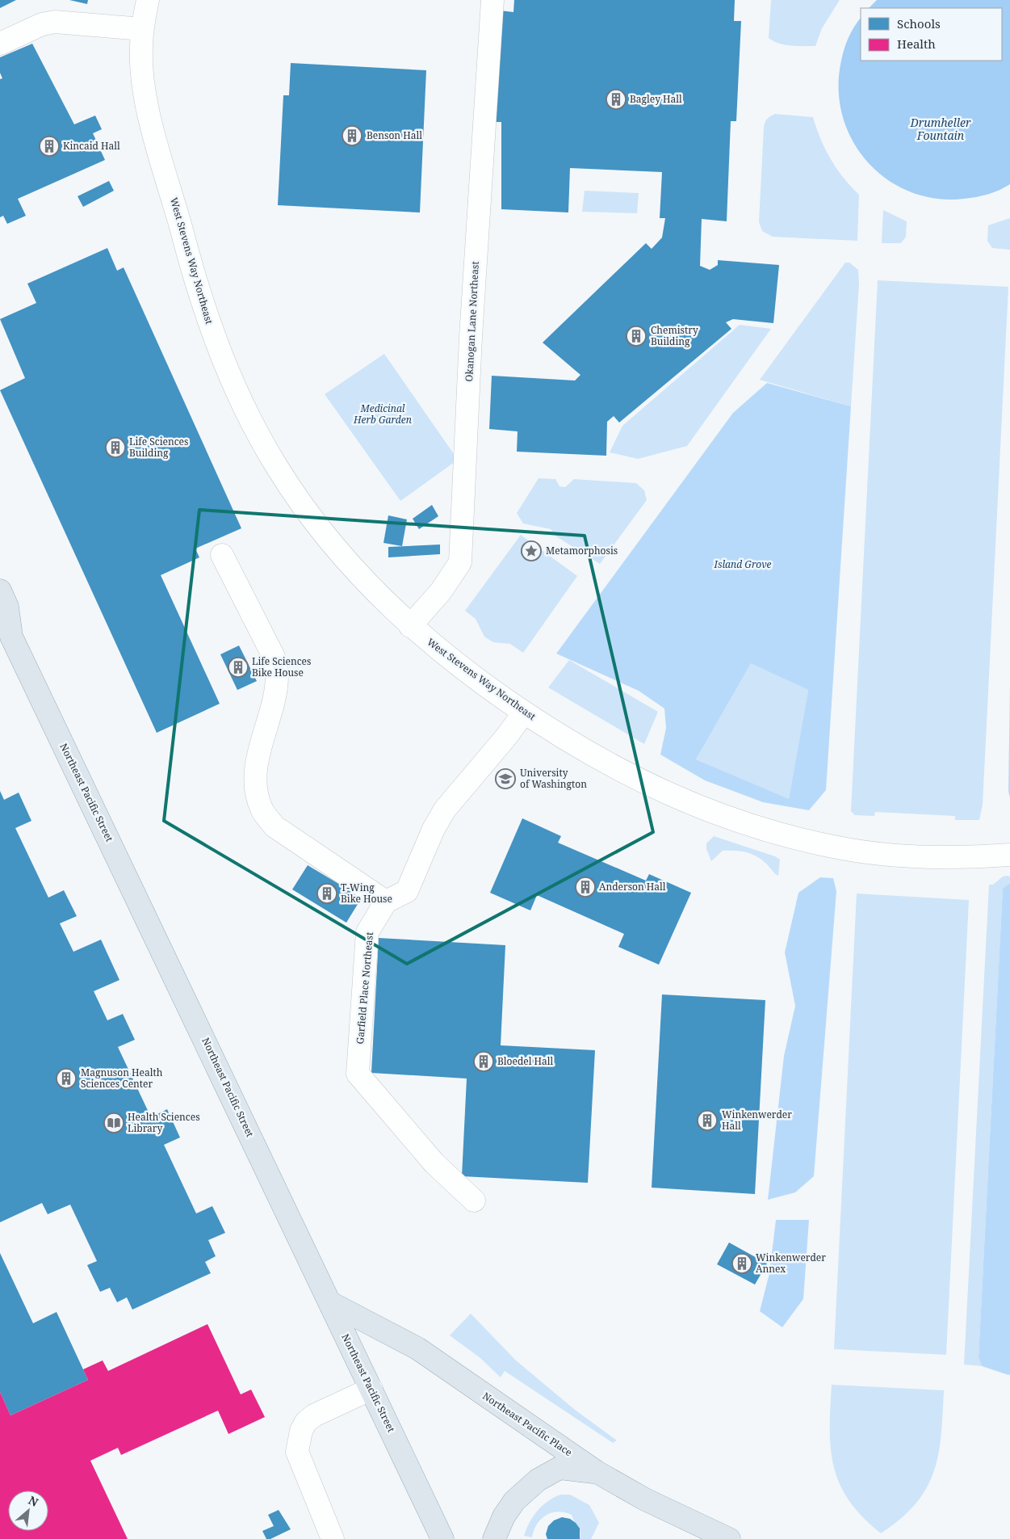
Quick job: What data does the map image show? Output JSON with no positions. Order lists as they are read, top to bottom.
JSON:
{
  "streets": {
    "main road": ["Northeast Pacific Street", "Northeast Pacific Place"],
    "street": ["West Stevens Way Northeast", "Okanogan Lane Northeast", "Garfield Place Northeast"]
  },
  "crossings": [
    ["West Stevens Way Northeast", "Okanogan Lane Northeast"],
    ["Northeast Pacific Street", "Northeast Pacific Place"]
  ],
  "water": ["Drumheller Fountain"],
  "parks": ["Medicinal Herb Garden", "Island Grove"],
  "places": {
    "building": [
      "Bagley Hall",
      "Benson Hall",
      "Kincaid Hall",
      "Chemistry Building",
      "Life Sciences Building",
      "Life Sciences Bike House",
      "Anderson Hall",
      "T-Wing Bike House",
      "Bloedel Hall",
      "Magnuson Health Sciences Center",
      "Winkenwerder Hall",
      "Winkenwerder Annex"
    ],
    "place": ["Metamorphosis"],
    "school or university": ["University of Washington"],
    "library": ["Health Sciences Library"]
  },
  "legend": ["Schools", "Health"],
  "north": "top right"
}
